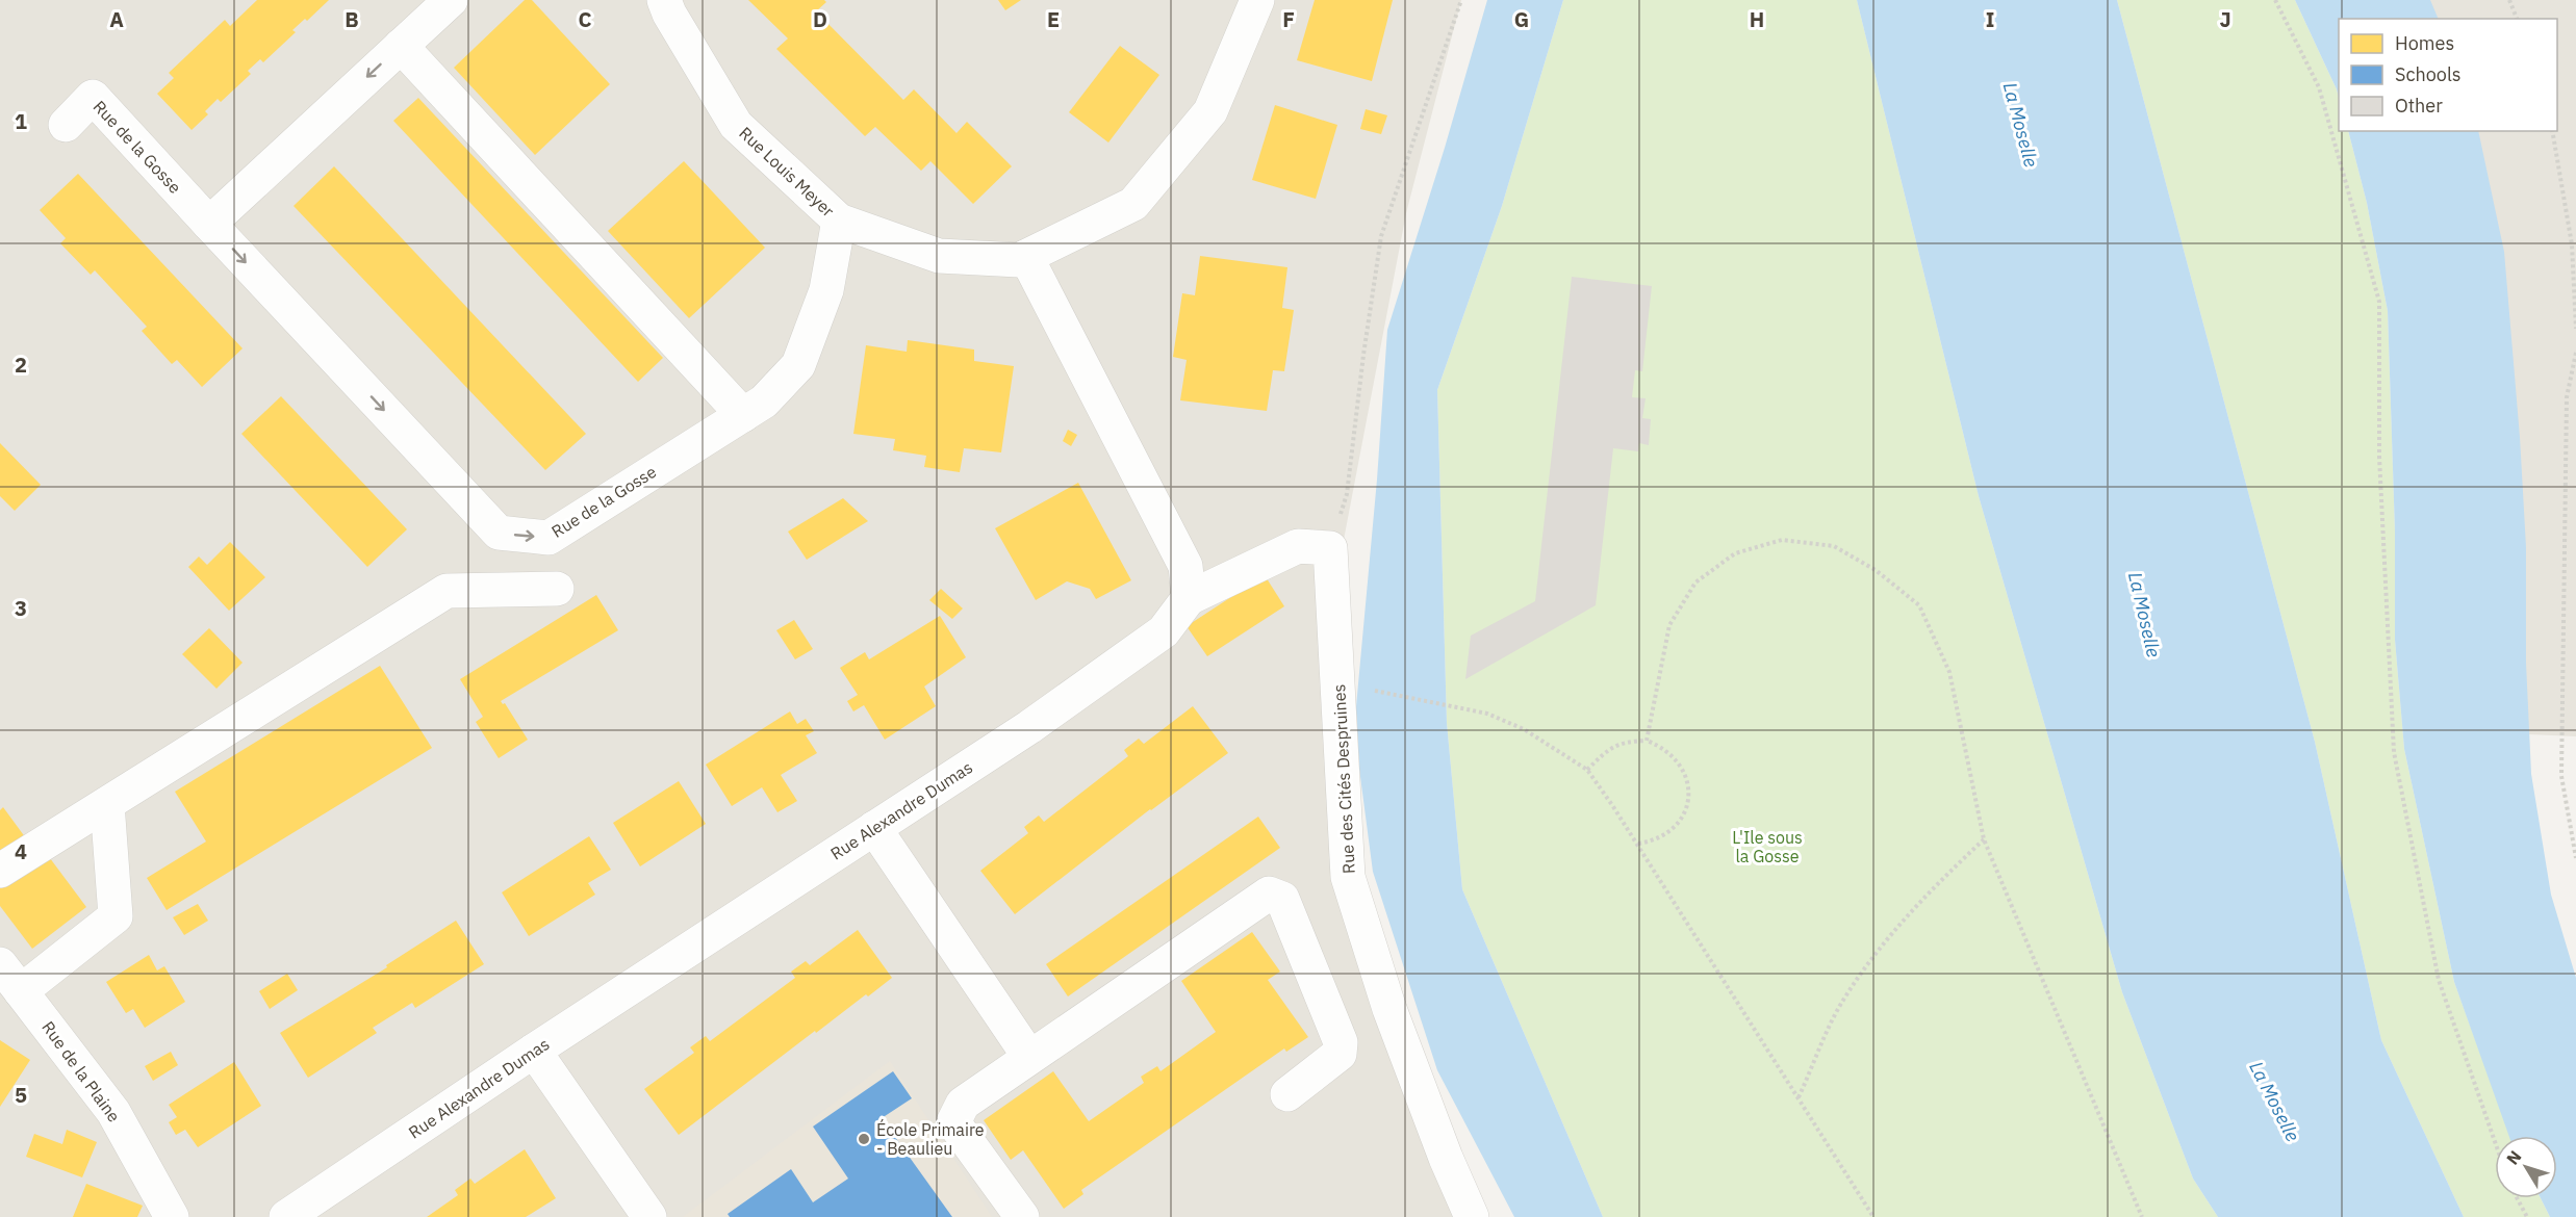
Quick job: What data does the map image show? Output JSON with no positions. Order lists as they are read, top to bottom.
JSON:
{
  "streets": {
    "street": [
      "Rue de la Gosse",
      "Rue Louis Meyer",
      "Rue des Cités Despruines",
      "Rue Alexandre Dumas",
      "Rue de la Plaine"
    ]
  },
  "crossings": [
    ["Rue de la Gosse", "Rue Louis Meyer"]
  ],
  "one_way": ["Rue de la Gosse"],
  "water": ["La Moselle"],
  "parks": ["L'Ile sous la Gosse"],
  "places": ["École Primaire - Beaulieu"],
  "legend": ["Homes", "Schools", "Other"],
  "north": "top left",
  "grid": {
    "columns": [
      "A",
      "B",
      "C",
      "D",
      "E",
      "F",
      "G",
      "H",
      "I",
      "J"
    ],
    "rows": [
      "1",
      "2",
      "3",
      "4",
      "5"
    ]
  }
}
